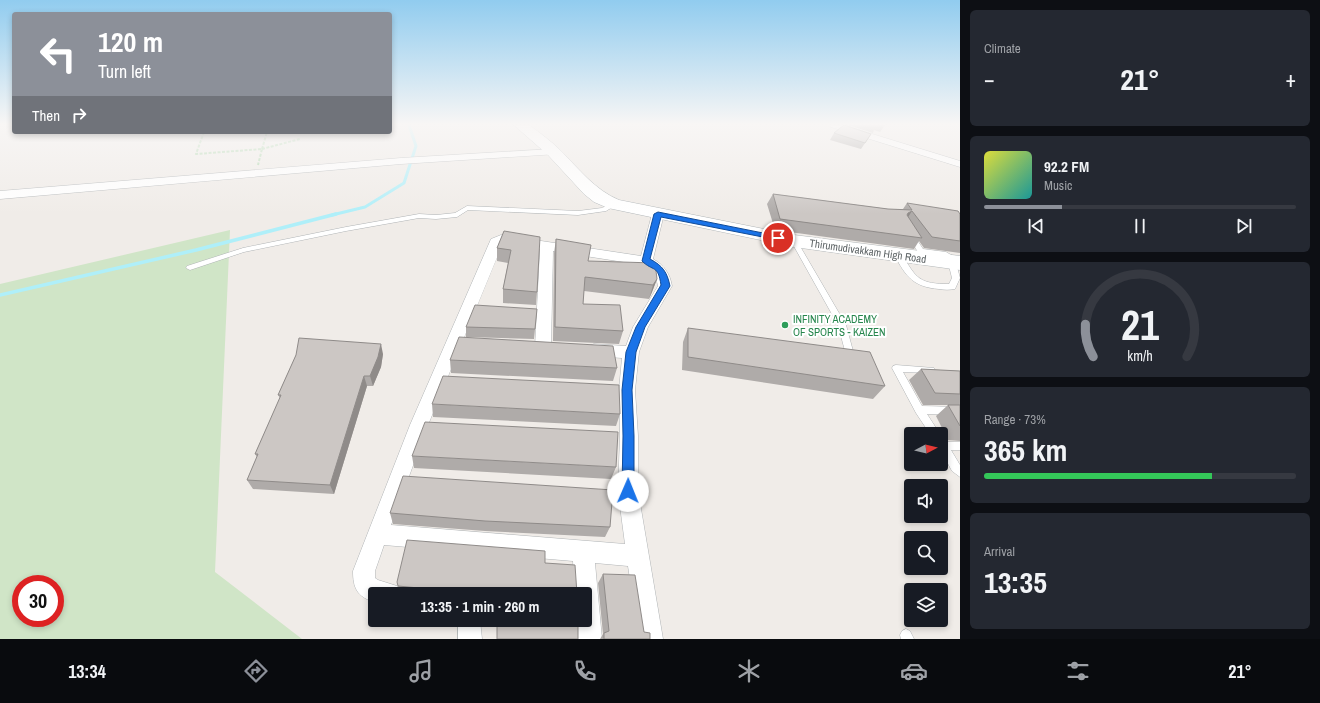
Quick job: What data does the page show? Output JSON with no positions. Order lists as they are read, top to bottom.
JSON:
{
  "streets": {
    "main road": ["Thirumudivakkam High Road"]
  },
  "places": ["INFINITY ACADEMY OF SPORTS - KAIZEN"],
  "north": "right",
  "page": {
    "tile": [
      "Climate",
      ["Range · 73%", "365 km"],
      ["Arrival", "13:35"]
    ],
    "turn": ["120 m", "Turn left"],
    "heat": ["−", "21°", "+"],
    "then": "Then",
    "song": ["92.2 FM", "Music"],
    "limit": "30",
    "trip": "13:35 · 1 min · 260 m",
    "tabs": ["13:34", "21°"],
    "gauge": ["21", "km/h"]
  }
}
